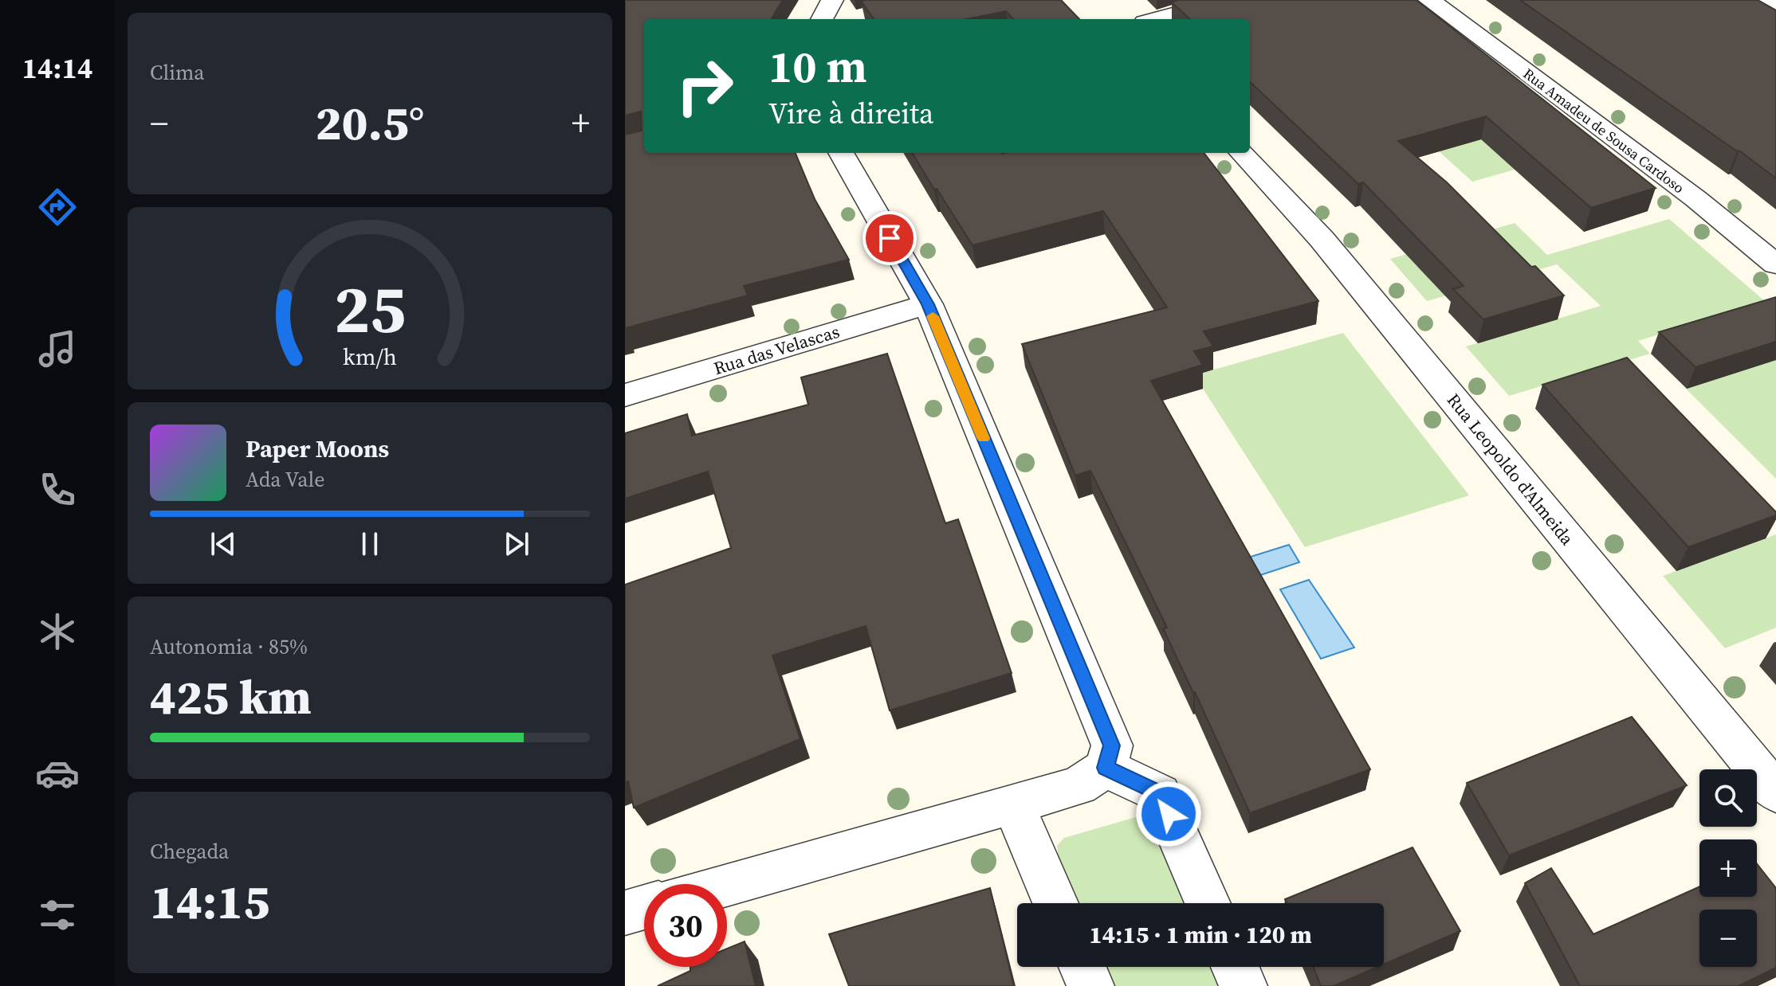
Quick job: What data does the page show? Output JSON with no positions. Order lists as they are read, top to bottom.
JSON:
{
  "streets": {
    "street": ["Rua Amadeu de Sousa Cardoso", "Rua das Velascas", "Rua Leopoldo d'Almeida"]
  },
  "page": {
    "tabs": "14:14",
    "tile": [
      "Clima",
      ["Autonomia · 85%", "425 km"],
      ["Chegada", "14:15"]
    ],
    "turn": ["10 m", "Vire à direita"],
    "heat": ["−", "20.5°", "+"],
    "song": ["Paper Moons", "Ada Vale"],
    "map_buttons": ["+", "−"],
    "limit": "30",
    "trip": "14:15 · 1 min · 120 m",
    "gauge": ["25", "km/h"]
  }
}
